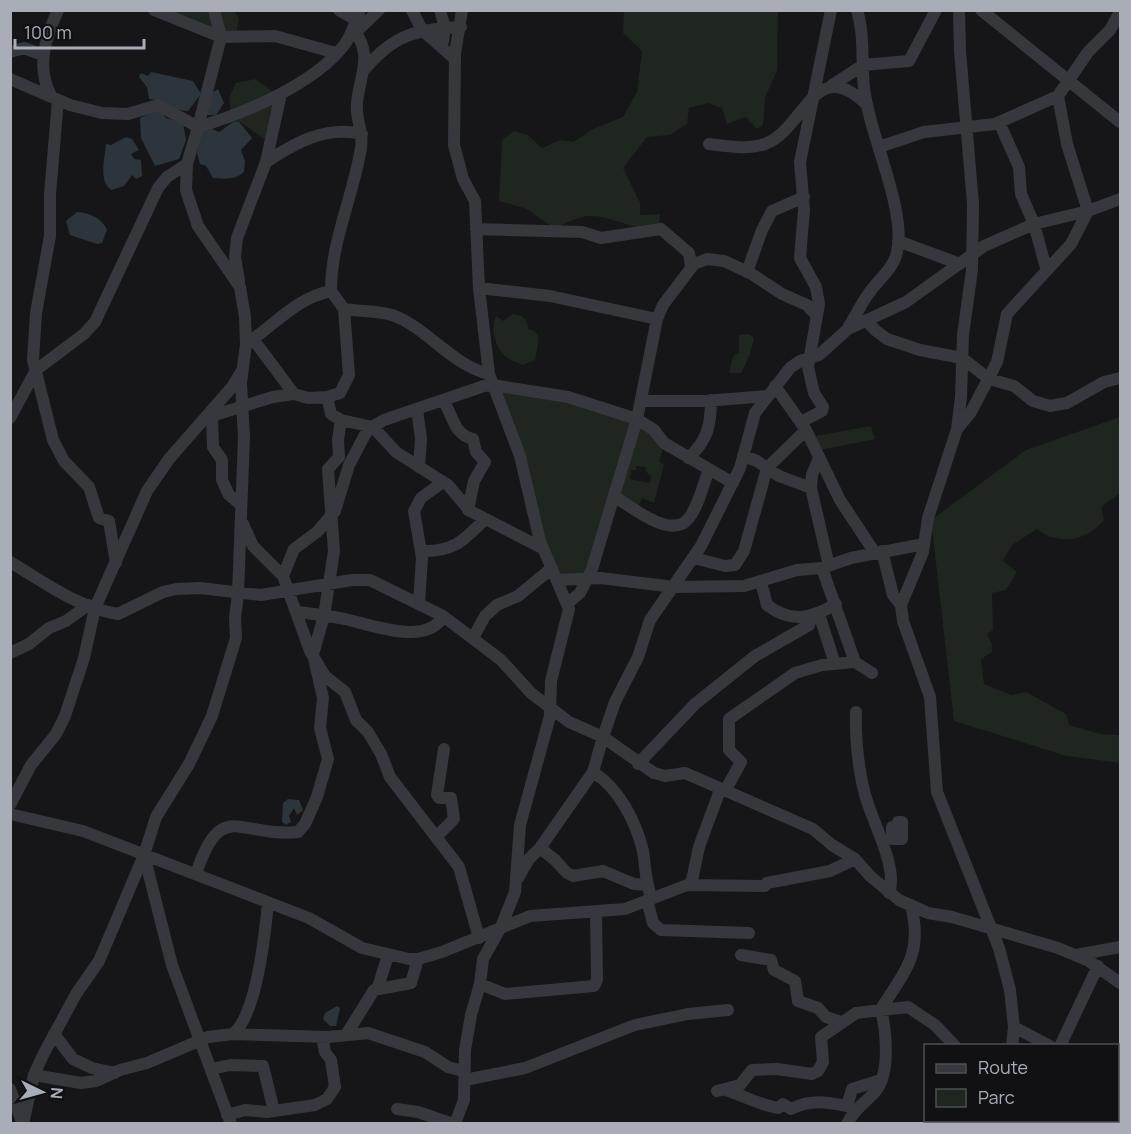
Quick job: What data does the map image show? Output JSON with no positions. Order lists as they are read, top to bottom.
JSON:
{
  "legend": ["Route", "Parc"],
  "scale_bar": "100 m",
  "north": "right"
}
